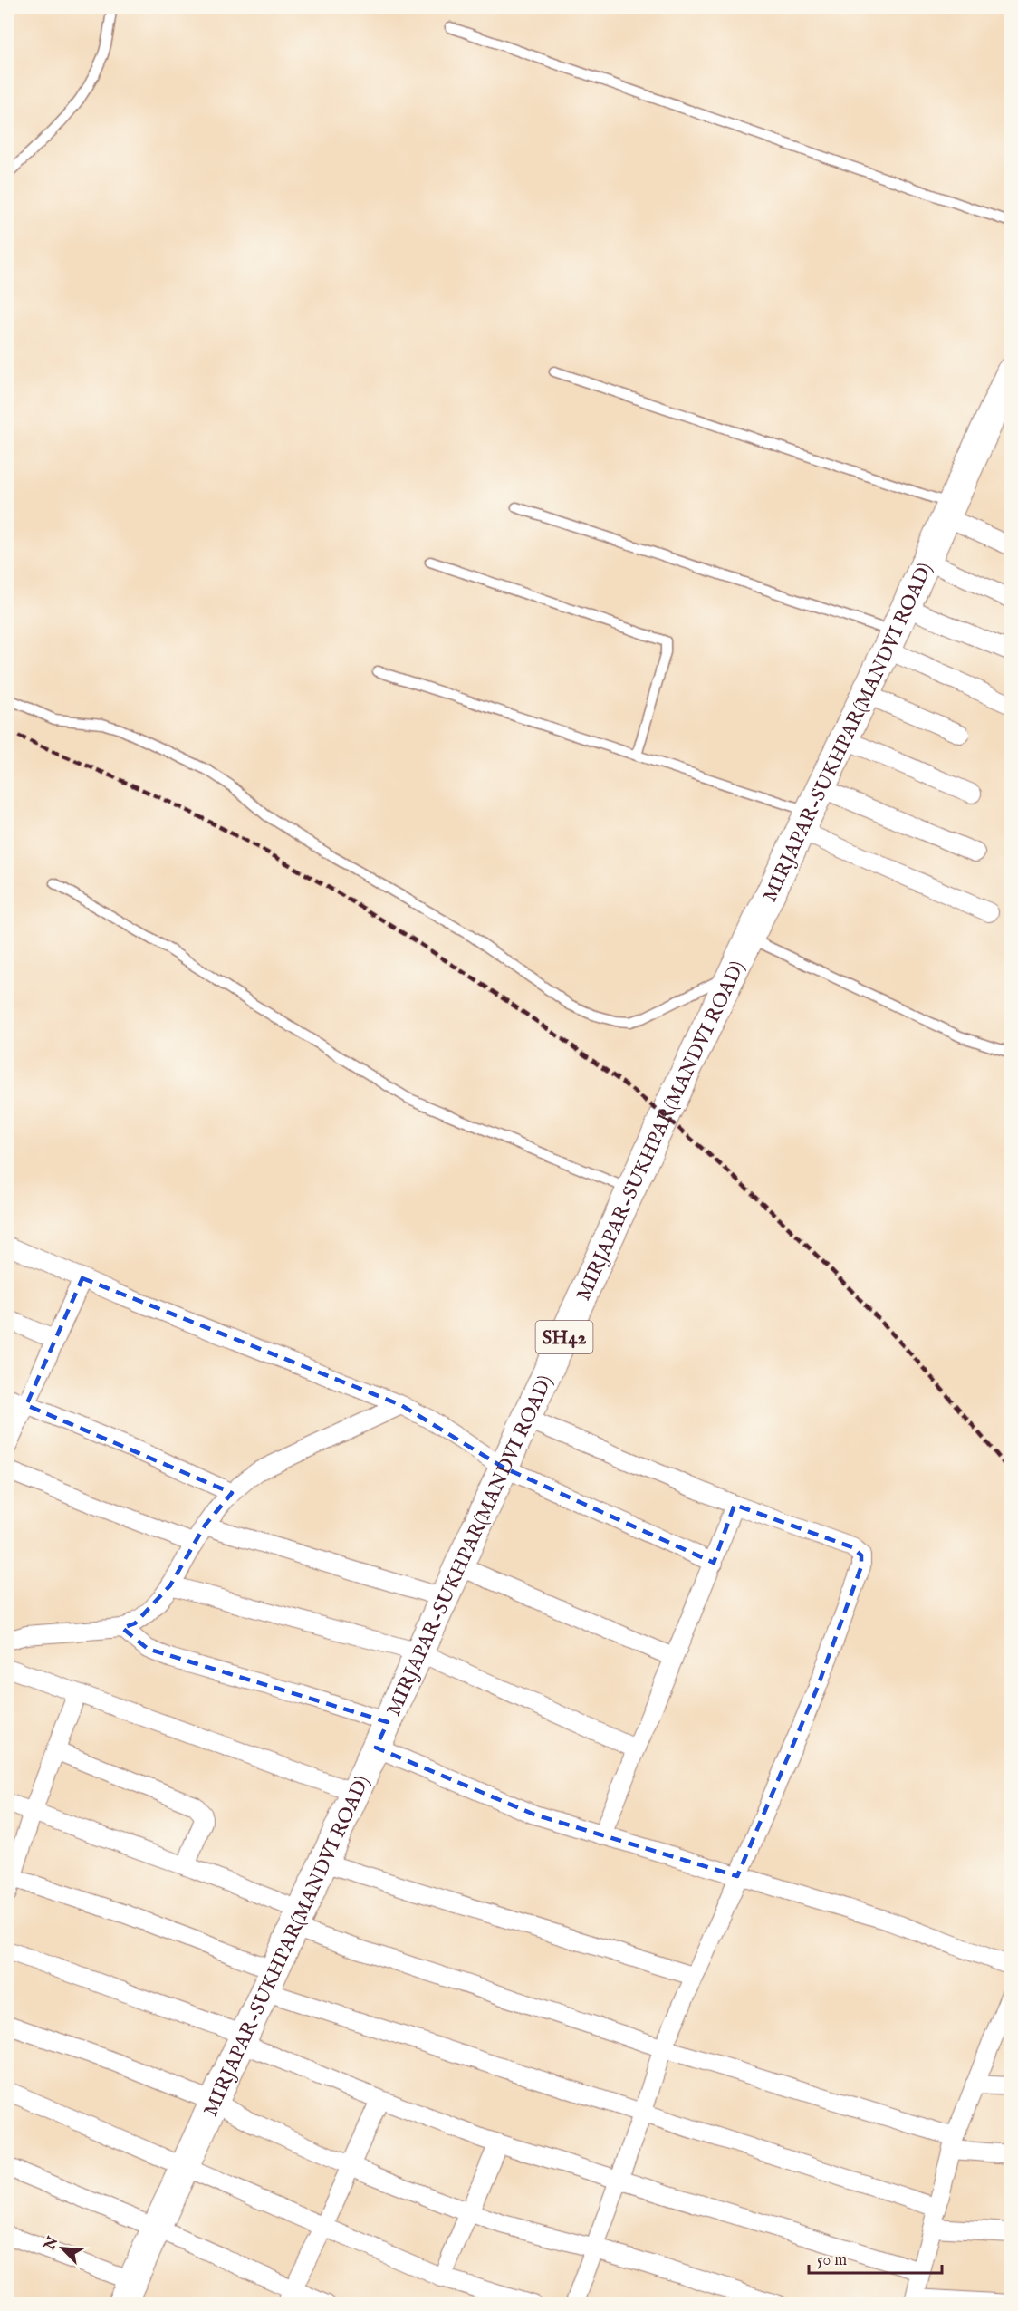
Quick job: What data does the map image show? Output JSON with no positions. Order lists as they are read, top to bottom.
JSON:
{
  "streets": {
    "main road": ["MIRJAPAR-SUKHPAR(MANDVI ROAD)", "SH42"]
  },
  "scale_bar": "50 m",
  "north": "top left"
}
